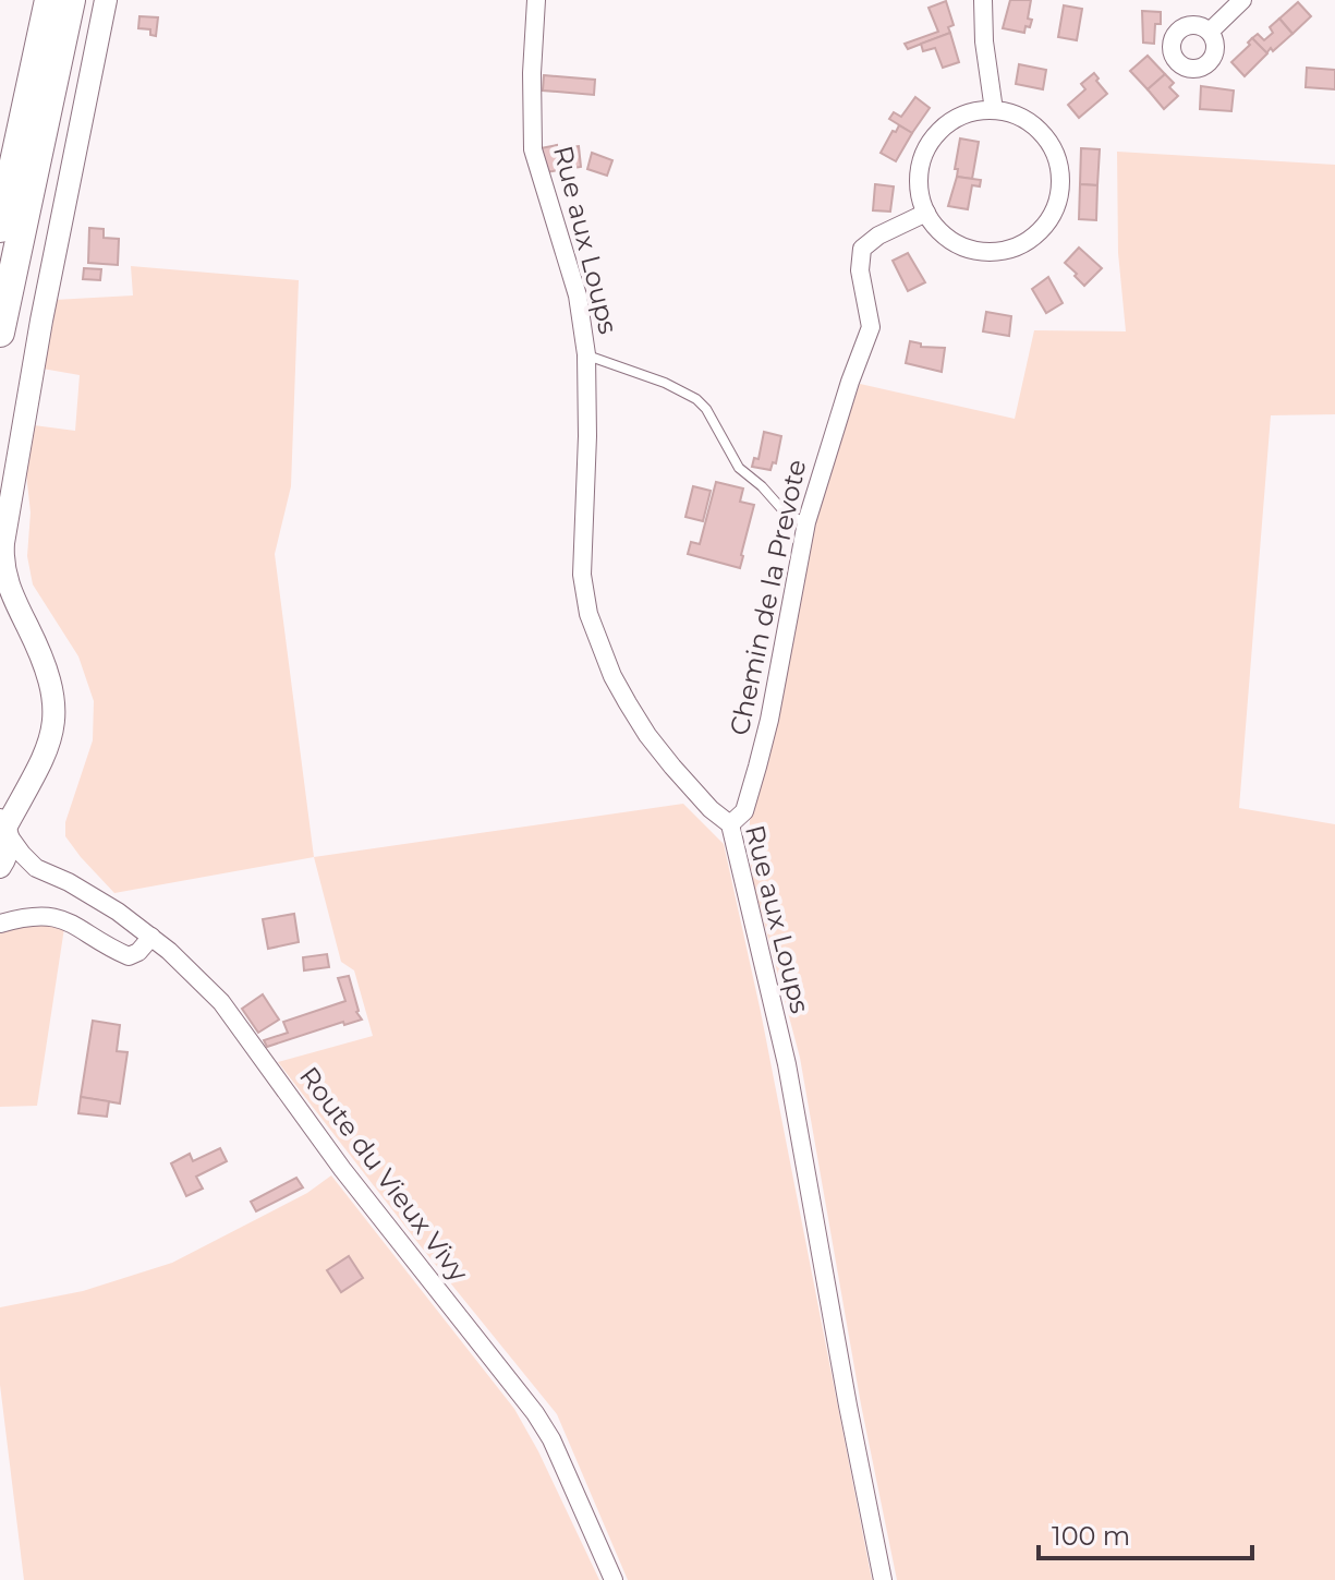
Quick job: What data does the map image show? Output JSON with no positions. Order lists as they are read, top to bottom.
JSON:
{
  "streets": {
    "street": ["Rue aux Loups", "Chemin de la Prevote", "Route du Vieux Vivy"]
  },
  "crossings": [
    ["Rue aux Loups", "Chemin de la Prevote"]
  ],
  "scale_bar": "100 m"
}
